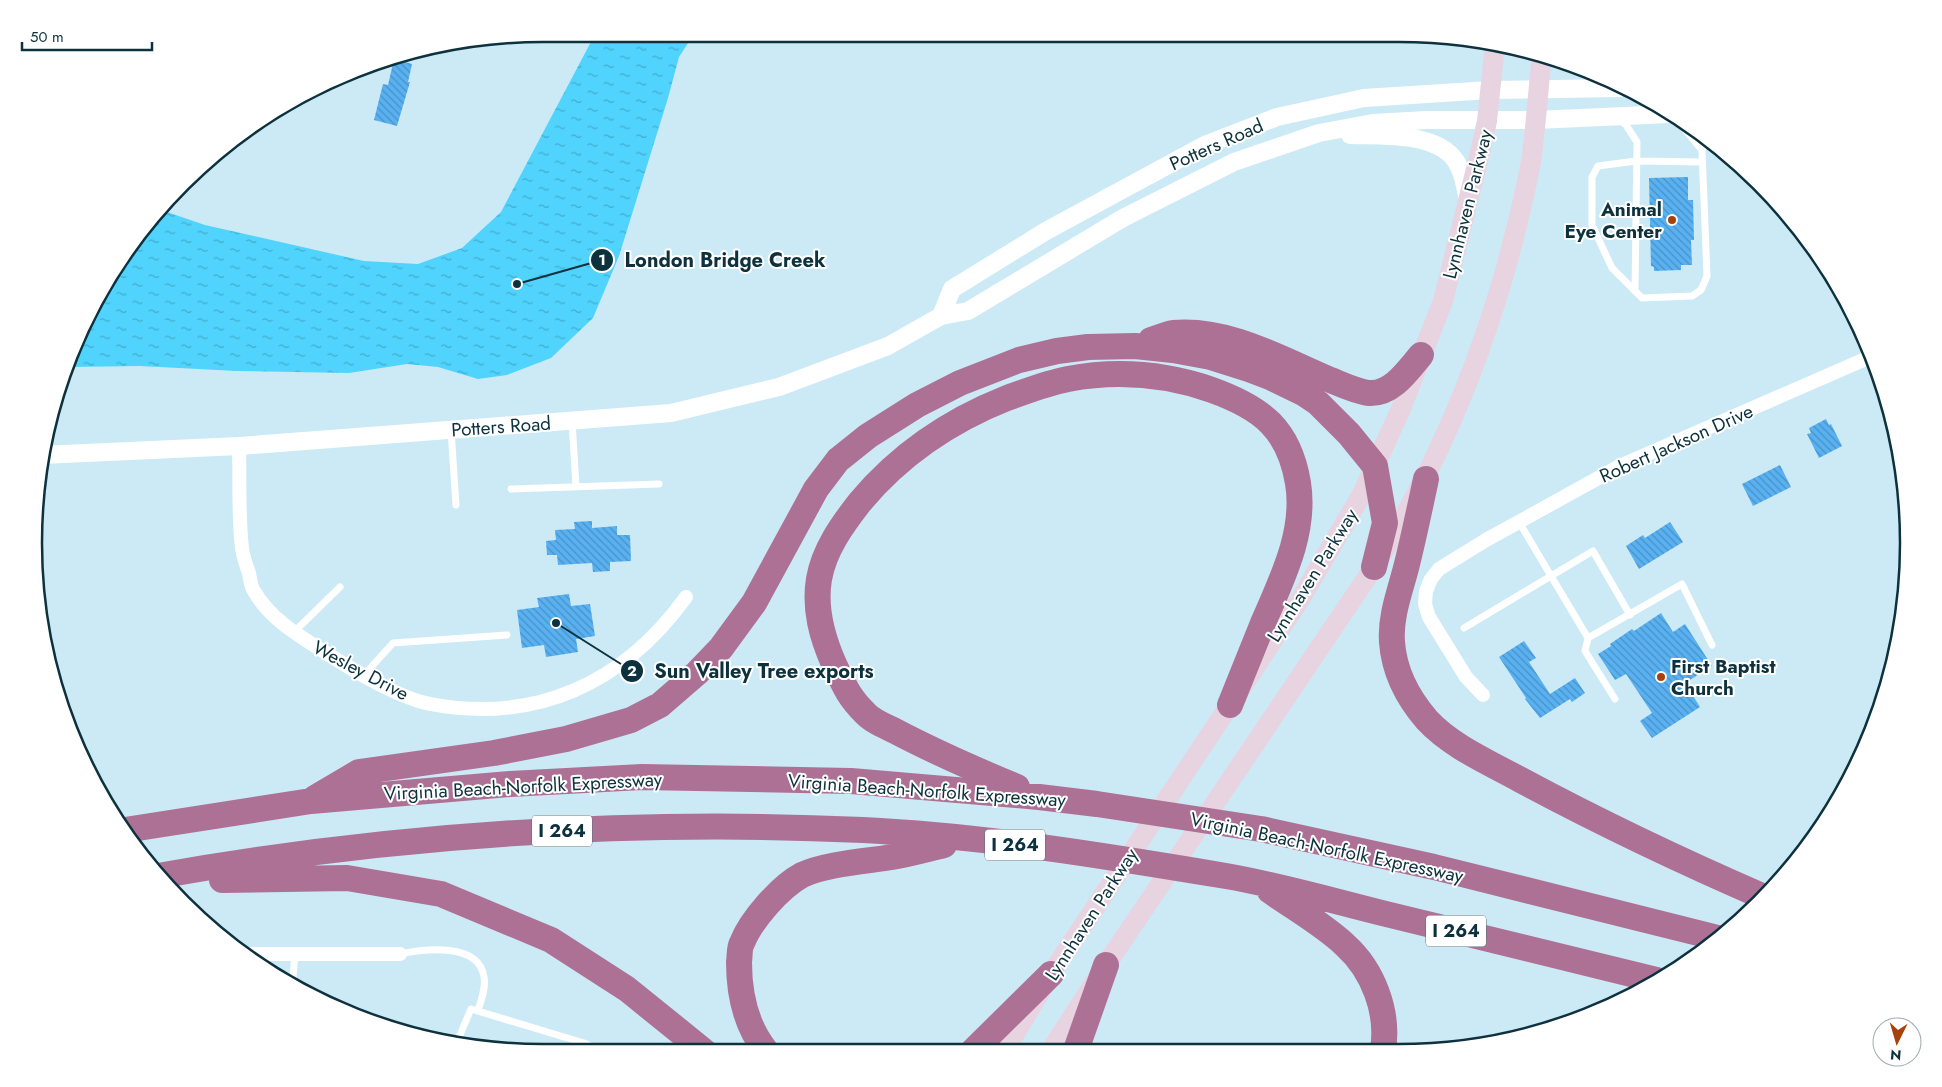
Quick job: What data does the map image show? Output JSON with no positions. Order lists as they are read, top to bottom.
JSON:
{
  "streets": {
    "highway": ["Virginia Beach-Norfolk Expressway", "I 264"],
    "main road": ["Lynnhaven Parkway"],
    "street": ["Potters Road", "Robert Jackson Drive", "Wesley Drive"]
  },
  "crossings": [
    ["Potters Road", "Lynnhaven Parkway"],
    ["Potters Road", "Wesley Drive"]
  ],
  "places": [
    "Animal Eye Center",
    "London Bridge Creek",
    "Sun Valley Tree exports",
    "First Baptist Church"
  ],
  "scale_bar": "50 m",
  "north": "bottom"
}
